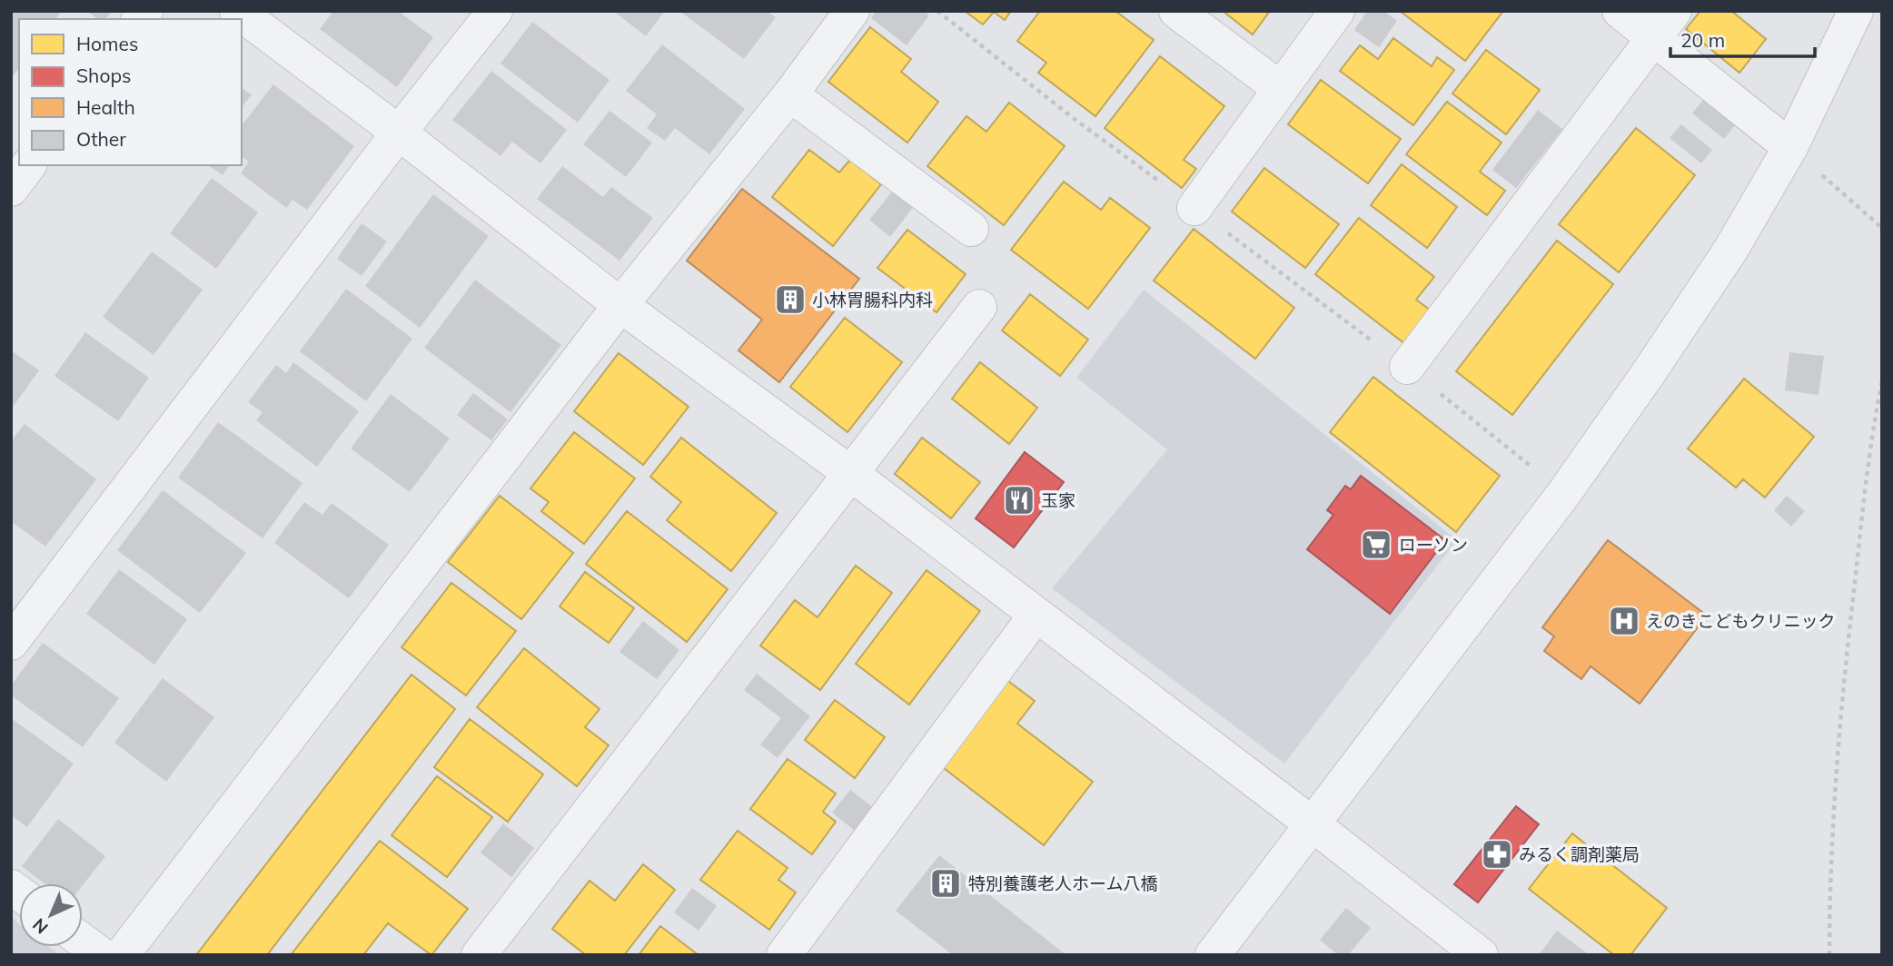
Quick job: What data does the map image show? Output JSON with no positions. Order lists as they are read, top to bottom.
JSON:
{
  "places": {
    "building": ["小林胃腸科内科", "特別養護老人ホーム八橋"],
    "restaurant": ["玉家"],
    "supermarket": ["ローソン"],
    "hospital": ["えのきこどもクリニック"],
    "pharmacy": ["みるく調剤薬局"]
  },
  "legend": [
    "Homes",
    "Shops",
    "Health",
    "Other"
  ],
  "scale_bar": "20 m",
  "north": "bottom left"
}
